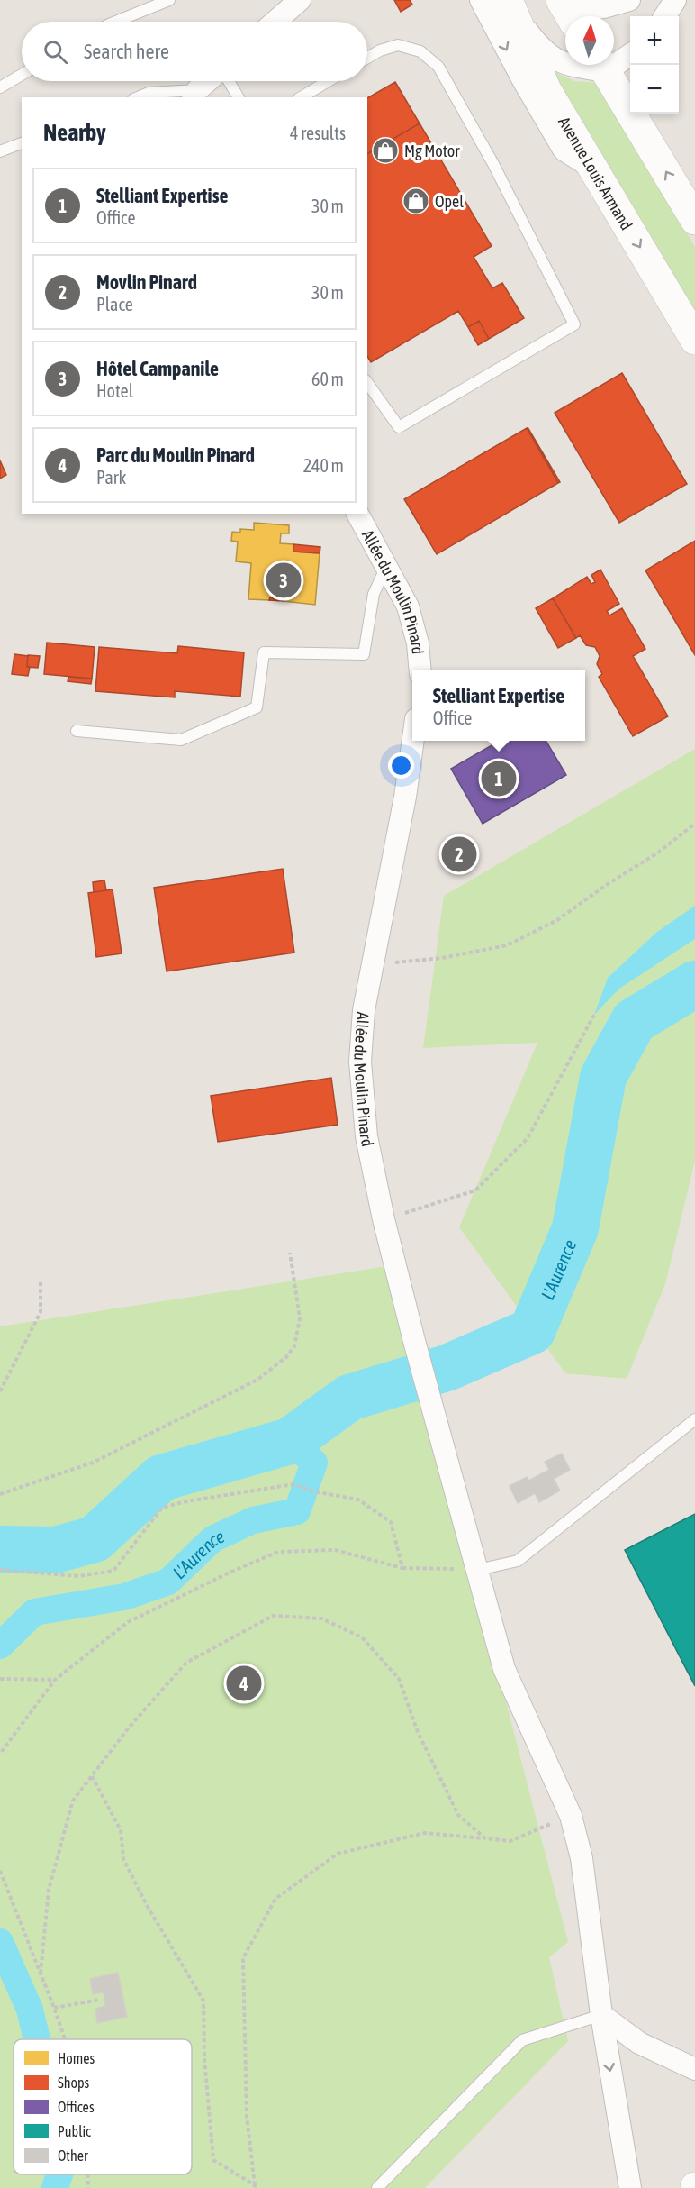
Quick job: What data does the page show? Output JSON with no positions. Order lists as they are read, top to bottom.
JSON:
{
  "streets": {
    "main road": ["Avenue Louis Armand"],
    "street": ["Allée du Moulin Pinard"]
  },
  "water": ["L'Aurence"],
  "places": {
    "shop": ["Mg Motor", "Opel"]
  },
  "legend": [
    "Homes",
    "Shops",
    "Offices",
    "Public",
    "Other"
  ],
  "north": "top",
  "page": {
    "map_buttons": ["+", "−"],
    "search": "Search here",
    "heading": ["Nearby", "4 results"],
    "list": [
      {
        "mark": "1",
        "name": "Stelliant Expertise",
        "note": "Office",
        "value": "30 m"
      },
      {
        "mark": "2",
        "name": "Movlin Pinard",
        "note": "Place",
        "value": "30 m"
      },
      {
        "mark": "3",
        "name": "Hôtel Campanile",
        "note": "Hotel",
        "value": "60 m"
      },
      {
        "mark": "4",
        "name": "Parc du Moulin Pinard",
        "note": "Park",
        "value": "240 m"
      }
    ],
    "pins": [
      "3",
      "1",
      "2",
      "4"
    ],
    "popup": ["Stelliant Expertise", "Office"]
  }
}
